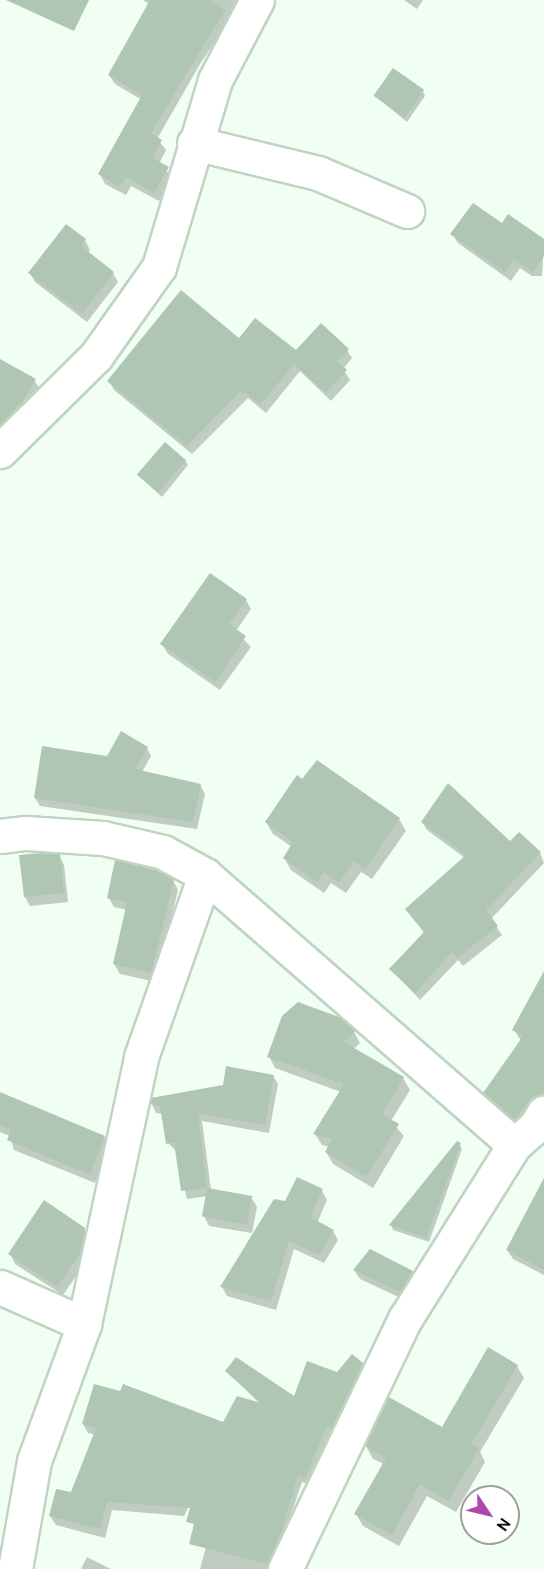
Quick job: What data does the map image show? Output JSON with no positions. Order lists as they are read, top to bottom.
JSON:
{
  "north": "bottom right"
}
